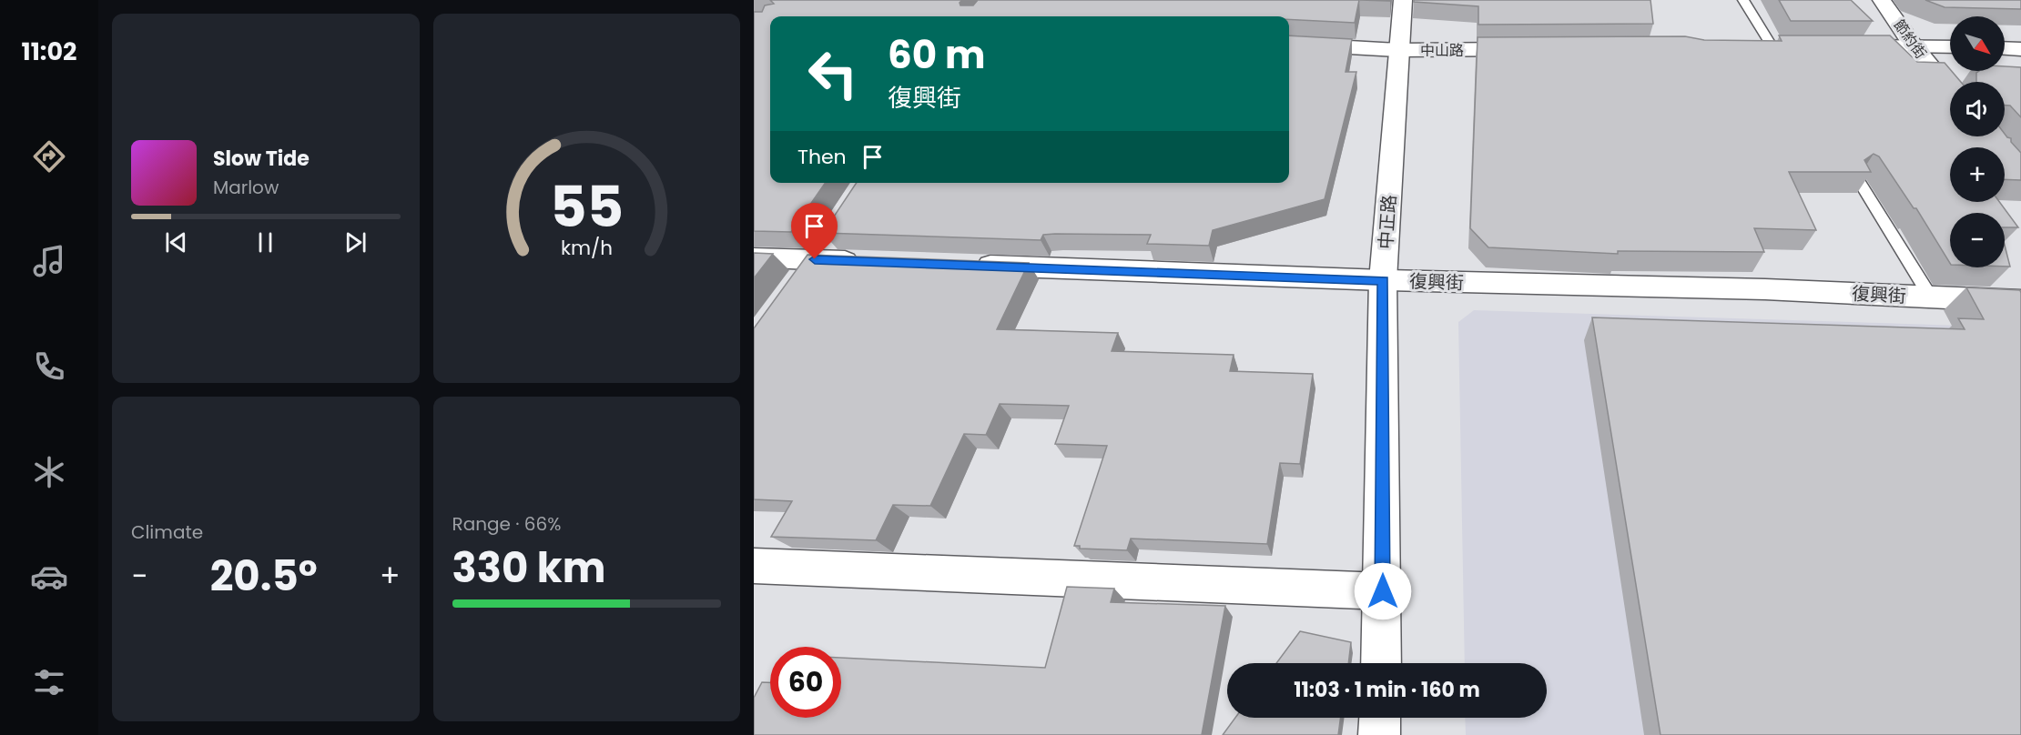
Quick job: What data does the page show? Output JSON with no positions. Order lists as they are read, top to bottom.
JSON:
{
  "streets": {
    "street": [
      "節約街",
      "中山路",
      "中正路",
      "復興街"
    ]
  },
  "crossings": [
    ["中山路", "中正路"],
    ["中正路", "復興街"]
  ],
  "north": "bottom right",
  "page": {
    "tabs": "11:02",
    "map_buttons": ["+", "−"],
    "turn": ["60 m", "復興街"],
    "then": "Then",
    "song": ["Slow Tide", "Marlow"],
    "tile": [
      "Climate",
      ["Range · 66%", "330 km"]
    ],
    "heat": ["−", "20.5°", "+"],
    "limit": "60",
    "trip": "11:03 · 1 min · 160 m",
    "gauge": ["55", "km/h"]
  }
}
